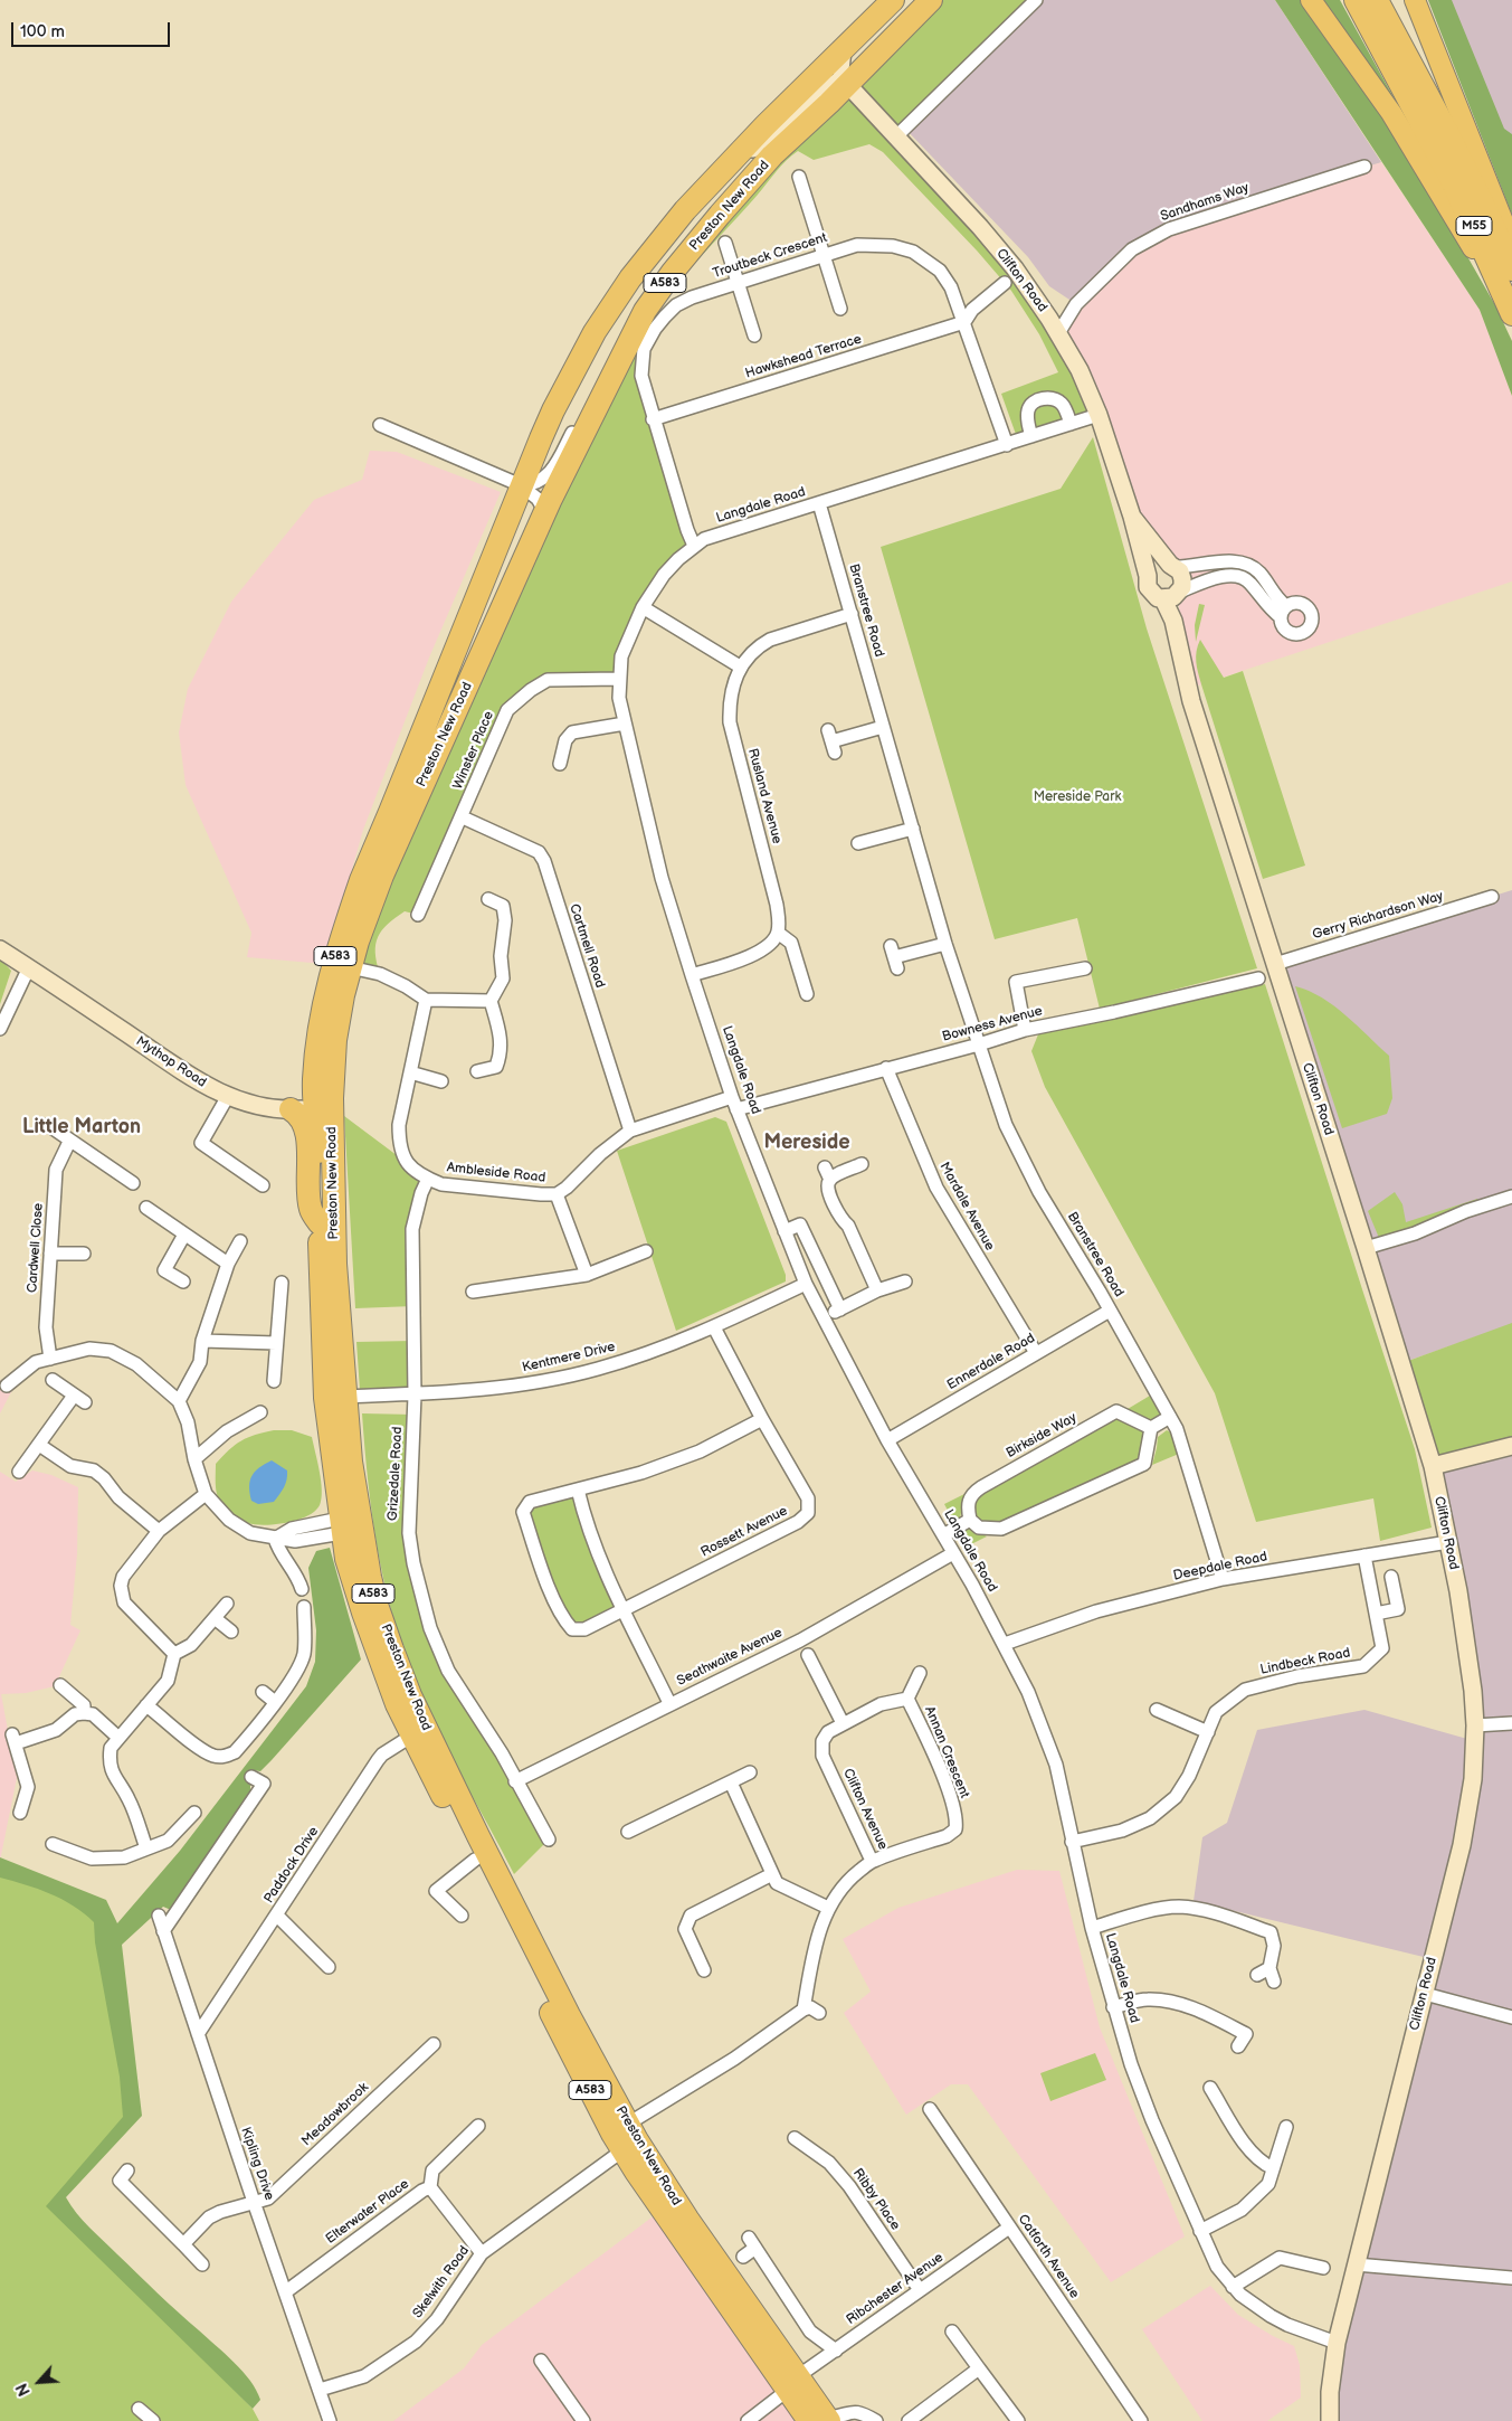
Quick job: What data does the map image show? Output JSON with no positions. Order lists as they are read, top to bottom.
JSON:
{
  "streets": {
    "highway": ["Preston New Road", "M55", "A583"],
    "street": [
      "Sandhams Way",
      "Troutbeck Crescent",
      "Clifton Road",
      "Hawkshead Terrace",
      "Langdale Road",
      "Branstree Road",
      "Winster Place",
      "Rusland Avenue",
      "Gerry Richardson Way",
      "Cartmell Road",
      "Bowness Avenue",
      "Mythop Road",
      "Ambleside Road",
      "Mardale Avenue",
      "Cardwell Close",
      "Kentmere Drive",
      "Ennerdale Road",
      "Birkside Way",
      "Grizedale Road",
      "Rossett Avenue",
      "Deepdale Road",
      "Seathwaite Avenue",
      "Lindbeck Road",
      "Annan Crescent",
      "Clifton Avenue",
      "Paddock Drive",
      "Meadowbrook",
      "Kipling Drive",
      "Ribby Place",
      "Elterwater Place",
      "Catforth Avenue",
      "Skelwith Road",
      "Ribchester Avenue"
    ]
  },
  "crossings": [
    ["Sandhams Way", "Clifton Road"],
    ["Preston New Road", "Clifton Road"],
    ["Preston New Road", "A583"],
    ["Preston New Road", "Mythop Road"],
    ["Preston New Road", "Kentmere Drive"],
    ["Preston New Road", "Paddock Drive"],
    ["Preston New Road", "Skelwith Road"],
    ["Preston New Road", "Ribchester Avenue"],
    ["Troutbeck Crescent", "Hawkshead Terrace"],
    ["Troutbeck Crescent", "Langdale Road"],
    ["Clifton Road", "A583"],
    ["Clifton Road", "Langdale Road"],
    ["Clifton Road", "Gerry Richardson Way"],
    ["Clifton Road", "Deepdale Road"],
    ["A583", "Mythop Road"],
    ["Langdale Road", "Branstree Road"],
    ["Langdale Road", "Winster Place"],
    ["Langdale Road", "Bowness Avenue"],
    ["Langdale Road", "Ambleside Road"],
    ["Langdale Road", "Kentmere Drive"],
    ["Langdale Road", "Ennerdale Road"],
    ["Langdale Road", "Deepdale Road"],
    ["Langdale Road", "Seathwaite Avenue"],
    ["Langdale Road", "Lindbeck Road"],
    ["Branstree Road", "Rusland Avenue"],
    ["Branstree Road", "Bowness Avenue"],
    ["Branstree Road", "Ennerdale Road"],
    ["Branstree Road", "Deepdale Road"],
    ["Winster Place", "Cartmell Road"],
    ["Cartmell Road", "Ambleside Road"],
    ["Bowness Avenue", "Ambleside Road"],
    ["Bowness Avenue", "Mardale Avenue"],
    ["Ambleside Road", "Grizedale Road"],
    ["Mardale Avenue", "Ennerdale Road"],
    ["Kentmere Drive", "Grizedale Road"],
    ["Kentmere Drive", "Rossett Avenue"],
    ["Grizedale Road", "Seathwaite Avenue"],
    ["Deepdale Road", "Lindbeck Road"],
    ["Annan Crescent", "Clifton Avenue"],
    ["Paddock Drive", "Kipling Drive"],
    ["Meadowbrook", "Kipling Drive"],
    ["Kipling Drive", "Elterwater Place"],
    ["Kipling Drive", "Skelwith Road"],
    ["Ribby Place", "Ribchester Avenue"],
    ["Catforth Avenue", "Ribchester Avenue"]
  ],
  "districts": ["Little Marton", "Mereside"],
  "parks": ["Mereside Park"],
  "scale_bar": "100 m",
  "north": "bottom left"
}
